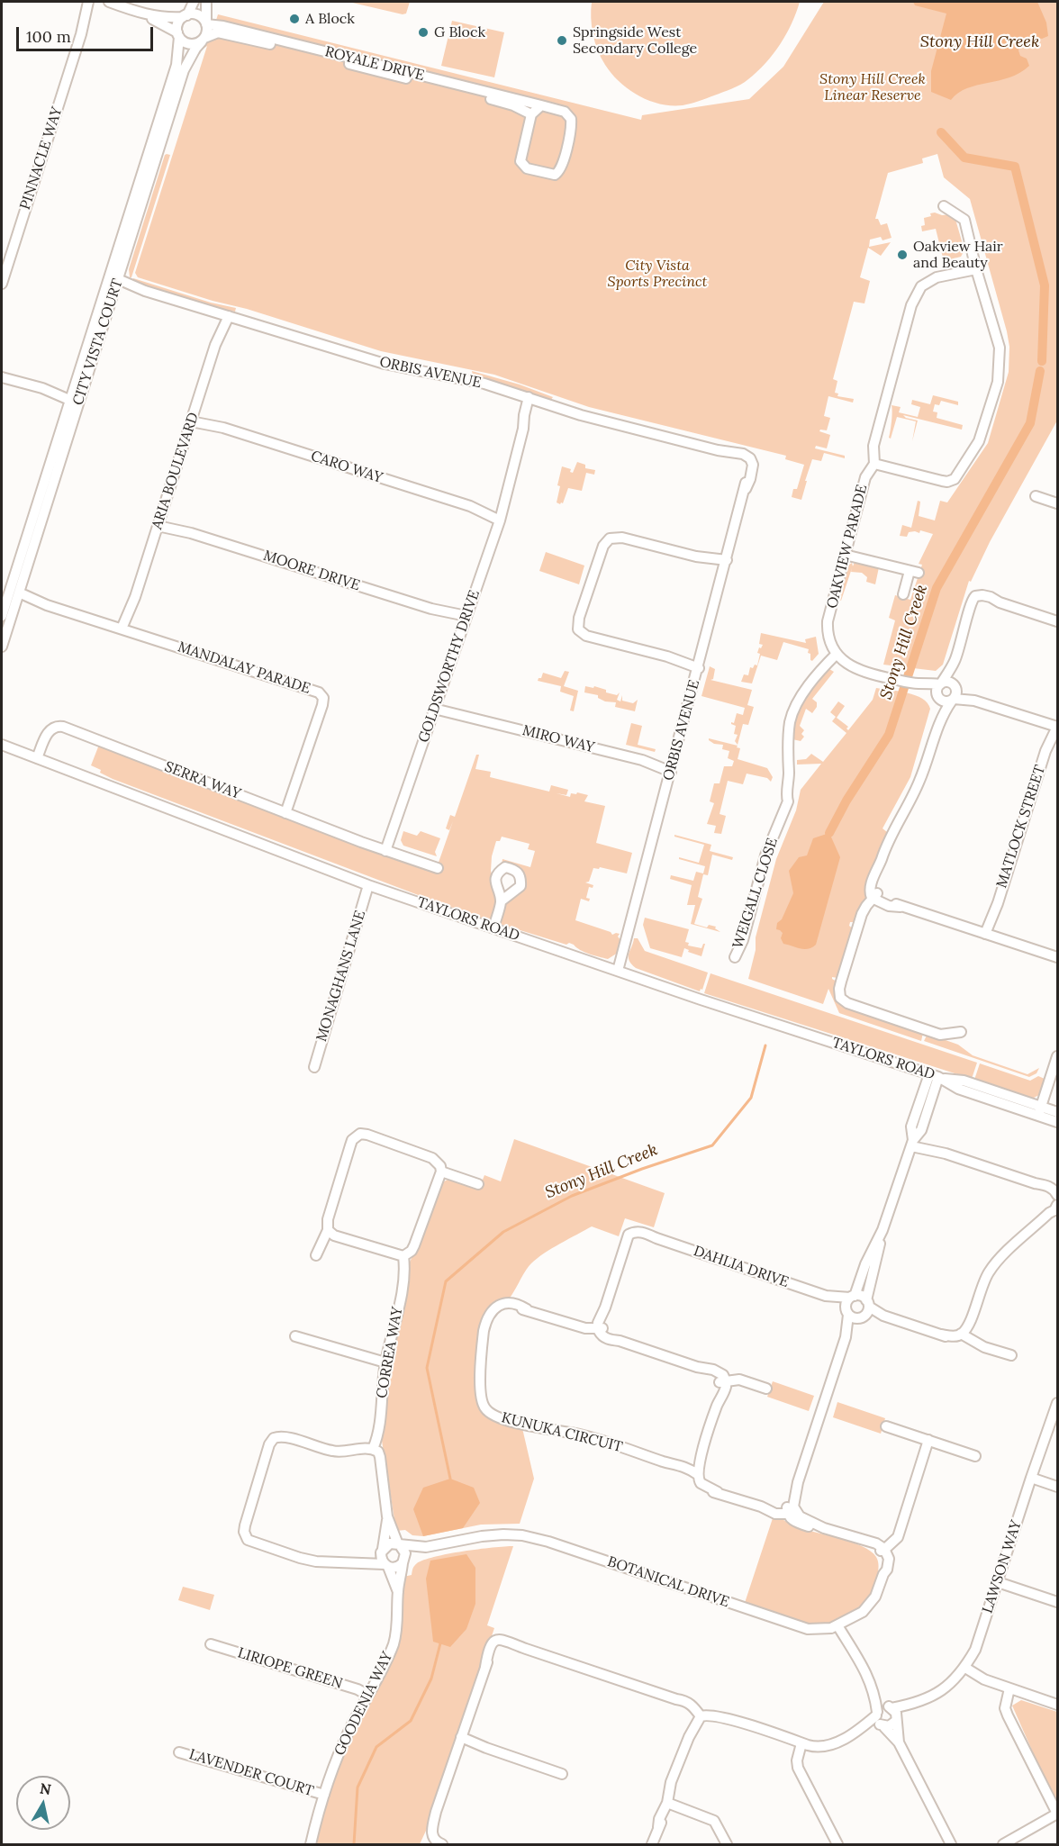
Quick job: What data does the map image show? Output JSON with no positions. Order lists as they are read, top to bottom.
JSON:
{
  "streets": {
    "street": [
      "ROYALE DRIVE",
      "PINNACLE WAY",
      "CITY VISTA COURT",
      "ORBIS AVENUE",
      "CARO WAY",
      "ARIA BOULEVARD",
      "OAKVIEW PARADE",
      "MOORE DRIVE",
      "GOLDSWORTHY DRIVE",
      "MANDALAY PARADE",
      "MIRO WAY",
      "SERRA WAY",
      "MATLOCK STREET",
      "WEIGALL CLOSE",
      "TAYLORS ROAD",
      "MONAGHANS LANE",
      "DAHLIA DRIVE",
      "CORREA WAY",
      "KUNUKA CIRCUIT",
      "LAWSON WAY",
      "BOTANICAL DRIVE",
      "LIRIOPE GREEN",
      "GOODENIA WAY",
      "LAVENDER COURT"
    ]
  },
  "crossings": [
    ["ROYALE DRIVE", "CITY VISTA COURT"],
    ["CITY VISTA COURT", "ORBIS AVENUE"],
    ["CITY VISTA COURT", "MANDALAY PARADE"],
    ["ORBIS AVENUE", "ARIA BOULEVARD"],
    ["ORBIS AVENUE", "GOLDSWORTHY DRIVE"],
    ["ORBIS AVENUE", "MIRO WAY"],
    ["ORBIS AVENUE", "TAYLORS ROAD"],
    ["CARO WAY", "ARIA BOULEVARD"],
    ["CARO WAY", "GOLDSWORTHY DRIVE"],
    ["ARIA BOULEVARD", "MOORE DRIVE"],
    ["ARIA BOULEVARD", "MANDALAY PARADE"],
    ["OAKVIEW PARADE", "WEIGALL CLOSE"],
    ["MOORE DRIVE", "GOLDSWORTHY DRIVE"],
    ["GOLDSWORTHY DRIVE", "MIRO WAY"],
    ["GOLDSWORTHY DRIVE", "SERRA WAY"],
    ["MANDALAY PARADE", "SERRA WAY"],
    ["SERRA WAY", "TAYLORS ROAD"],
    ["TAYLORS ROAD", "MONAGHANS LANE"],
    ["DAHLIA DRIVE", "KUNUKA CIRCUIT"],
    ["BOTANICAL DRIVE", "GOODENIA WAY"],
    ["LIRIOPE GREEN", "GOODENIA WAY"],
    ["GOODENIA WAY", "LAVENDER COURT"]
  ],
  "water": ["Stony Hill Creek"],
  "parks": ["Stony Hill Creek Linear Reserve", "City Vista Sports Precinct"],
  "places": [
    "A Block",
    "G Block",
    "Springside West Secondary College",
    "Oakview Hair and Beauty"
  ],
  "scale_bar": "100 m",
  "north": "top"
}
